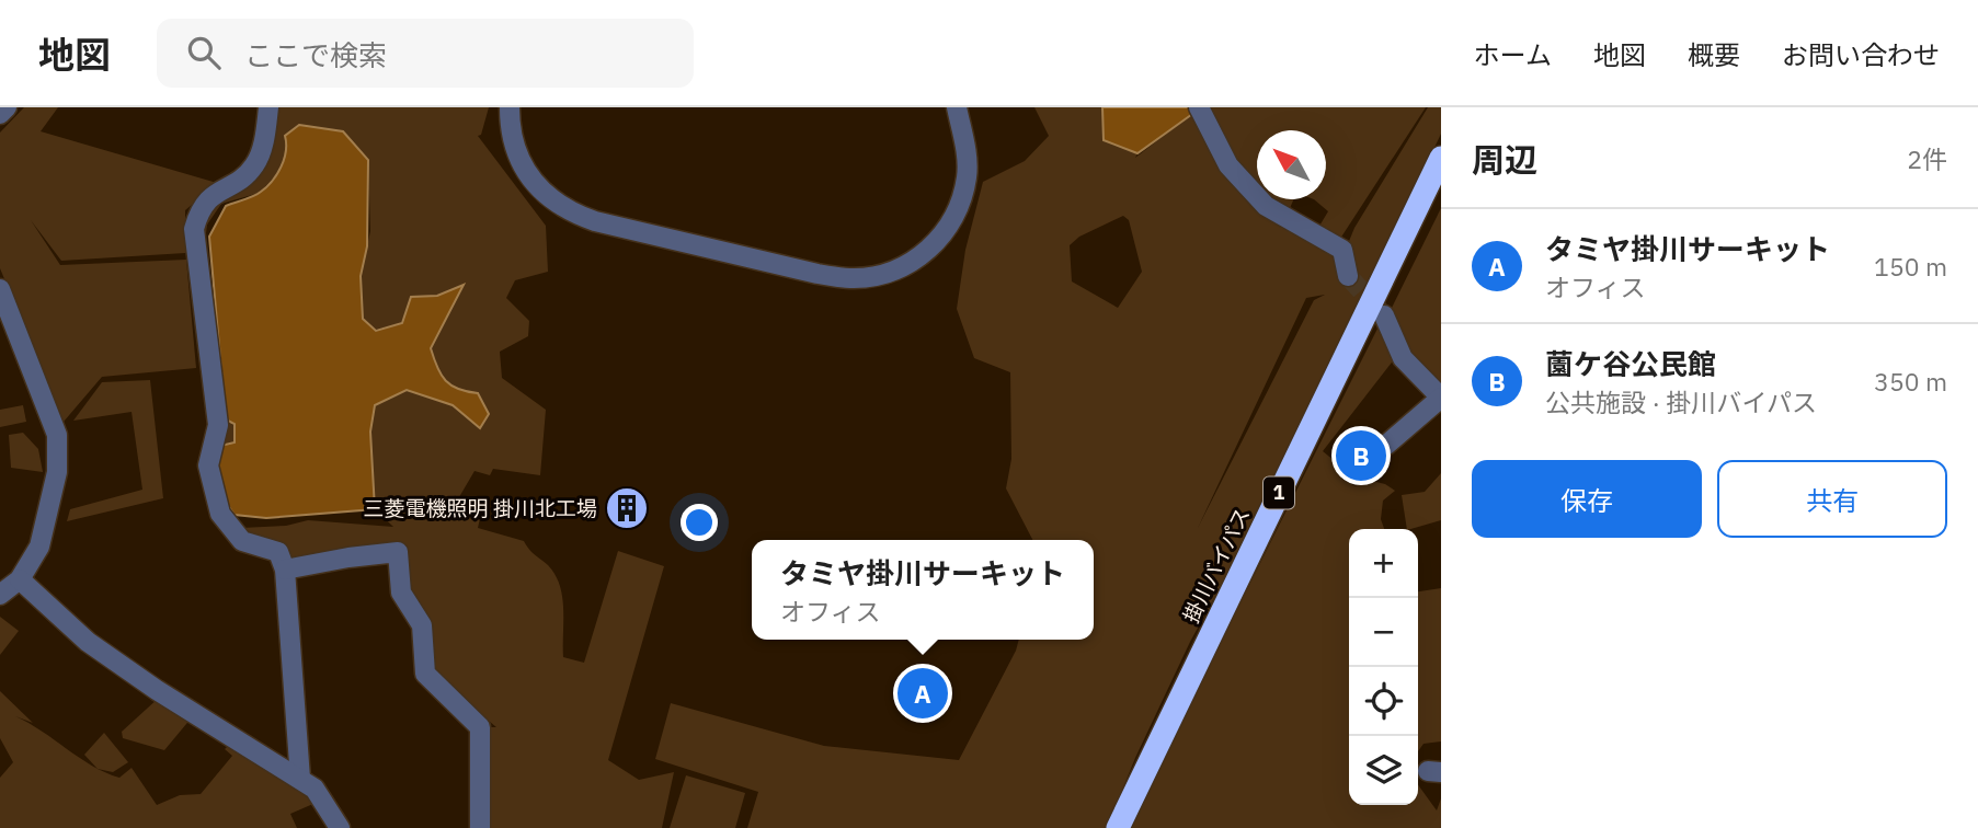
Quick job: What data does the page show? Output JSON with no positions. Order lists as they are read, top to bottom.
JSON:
{
  "streets": {
    "highway": ["1", "掛川バイパス"]
  },
  "places": {
    "building": ["三菱電機照明 掛川北工場"]
  },
  "north": "top left",
  "page": {
    "header": "地図",
    "search": "ここで検索",
    "nav": [
      "ホーム",
      "地図",
      "概要",
      "お問い合わせ"
    ],
    "heading": ["周辺", "2件"],
    "list": [
      {
        "mark": "A",
        "name": "タミヤ掛川サーキット",
        "note": "オフィス",
        "value": "150 m"
      },
      {
        "mark": "B",
        "name": "薗ケ谷公民館",
        "note": "公共施設 · 掛川バイパス",
        "value": "350 m"
      }
    ],
    "pins": ["B", "A"],
    "buttons": ["保存", "共有"],
    "map_buttons": ["+", "−"],
    "popup": ["タミヤ掛川サーキット", "オフィス"]
  }
}
